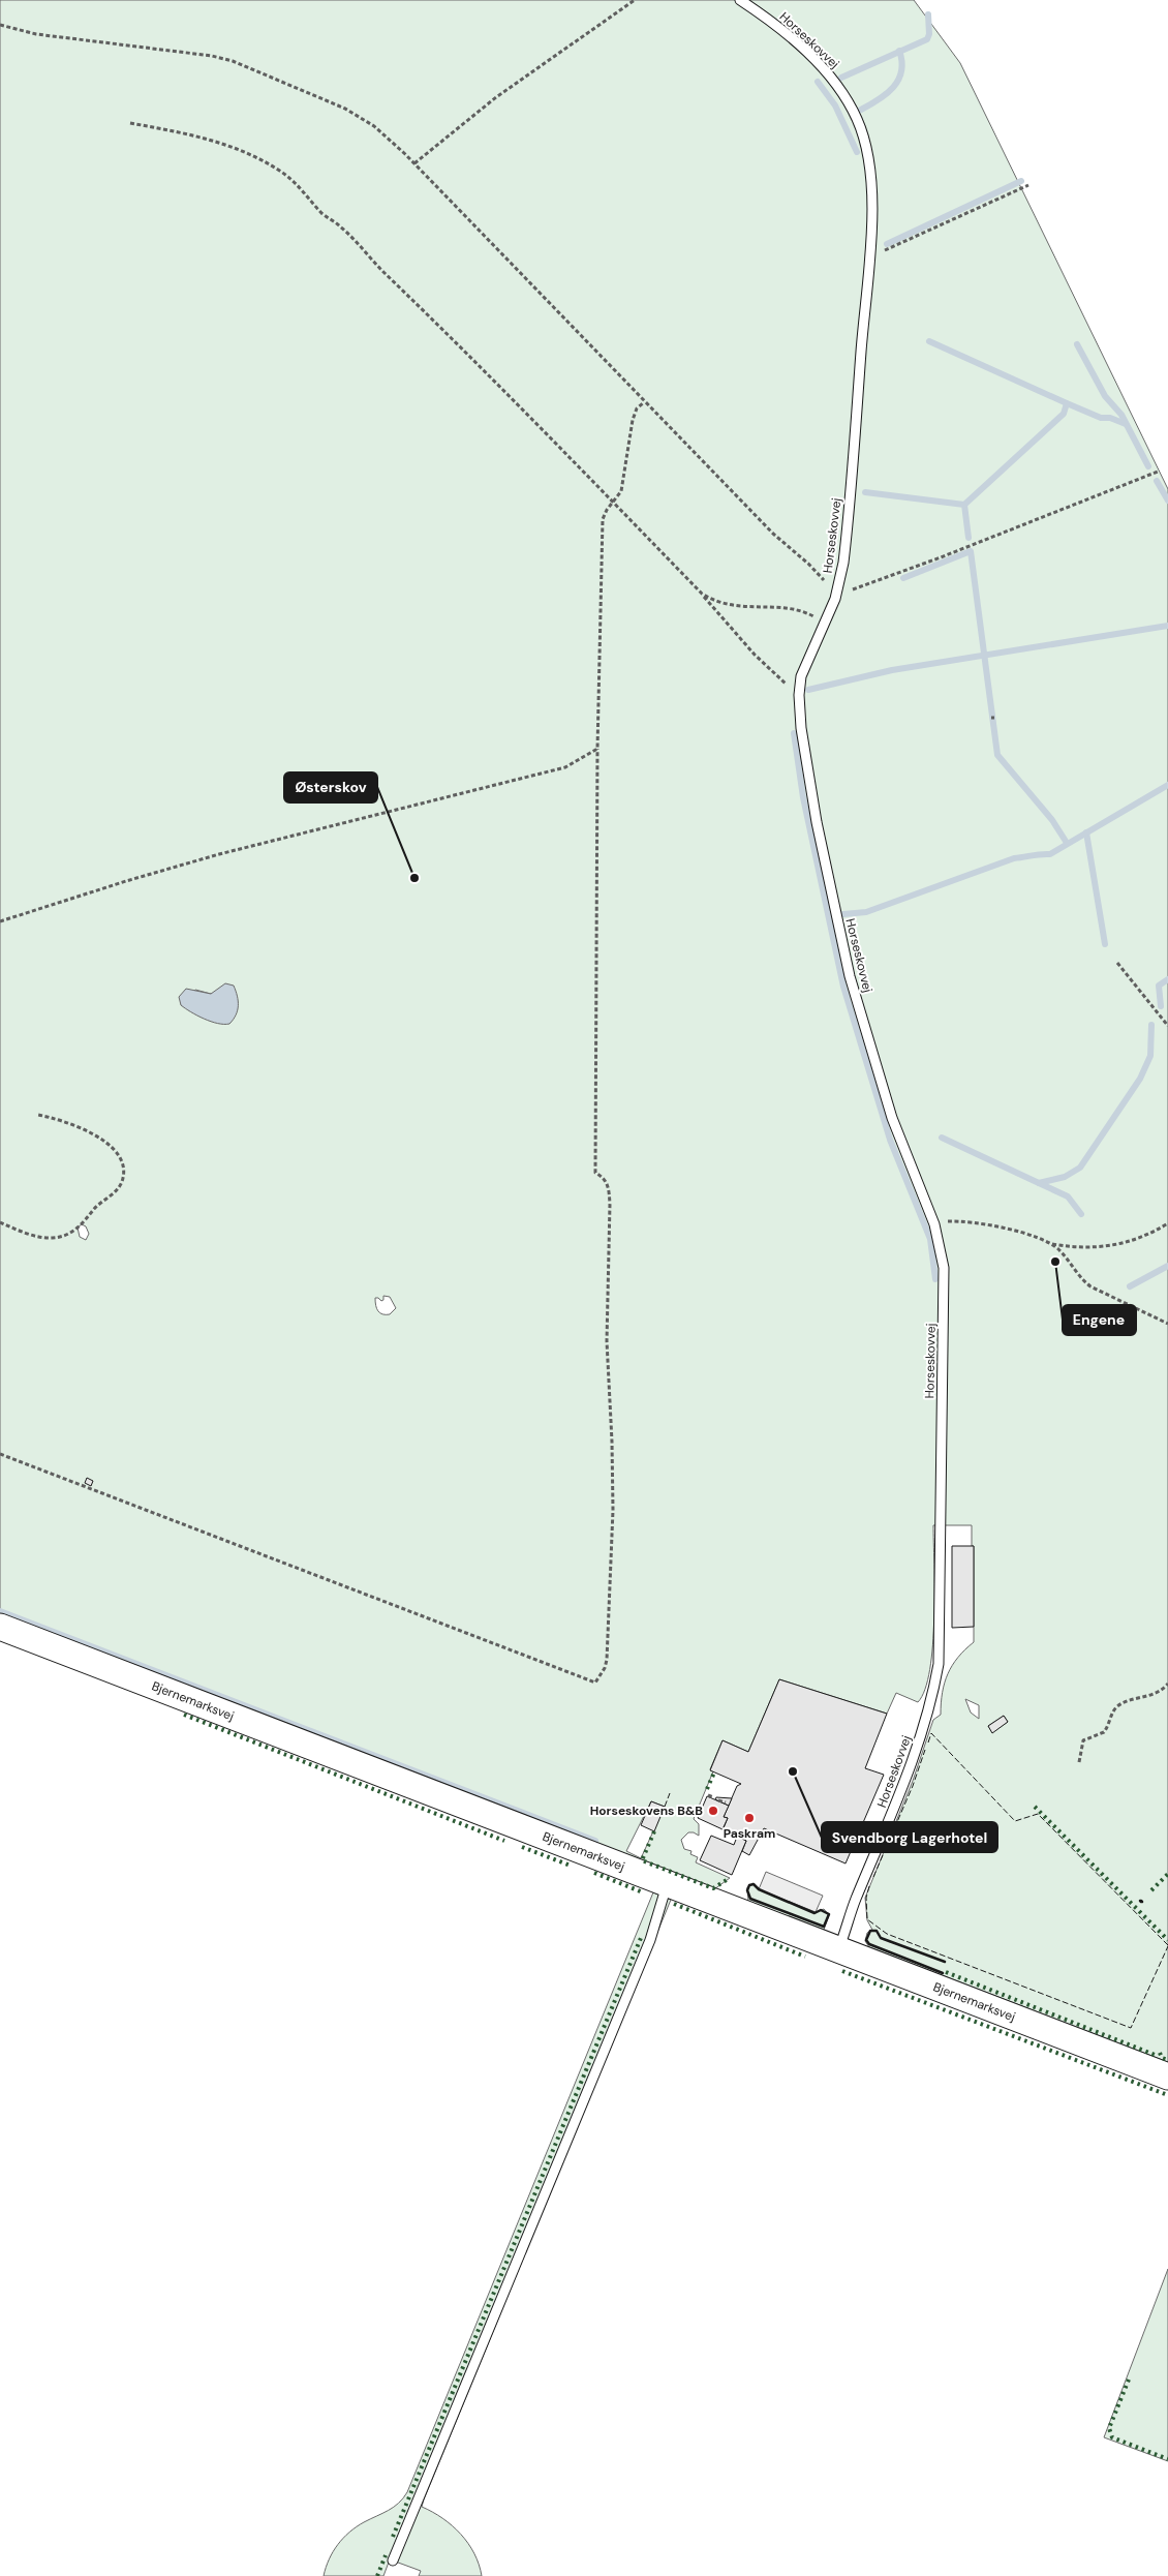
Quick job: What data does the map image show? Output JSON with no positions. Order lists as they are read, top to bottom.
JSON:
{
  "streets": {
    "street": ["Bjernemarksvej"],
    "lane": ["Horseskovvej"]
  },
  "crossings": [
    ["Horseskovvej", "Bjernemarksvej"]
  ],
  "places": [
    "Østerskov",
    "Engene",
    "Svendborg Lagerhotel",
    "Horseskovens B&B",
    "Paskram"
  ]
}
